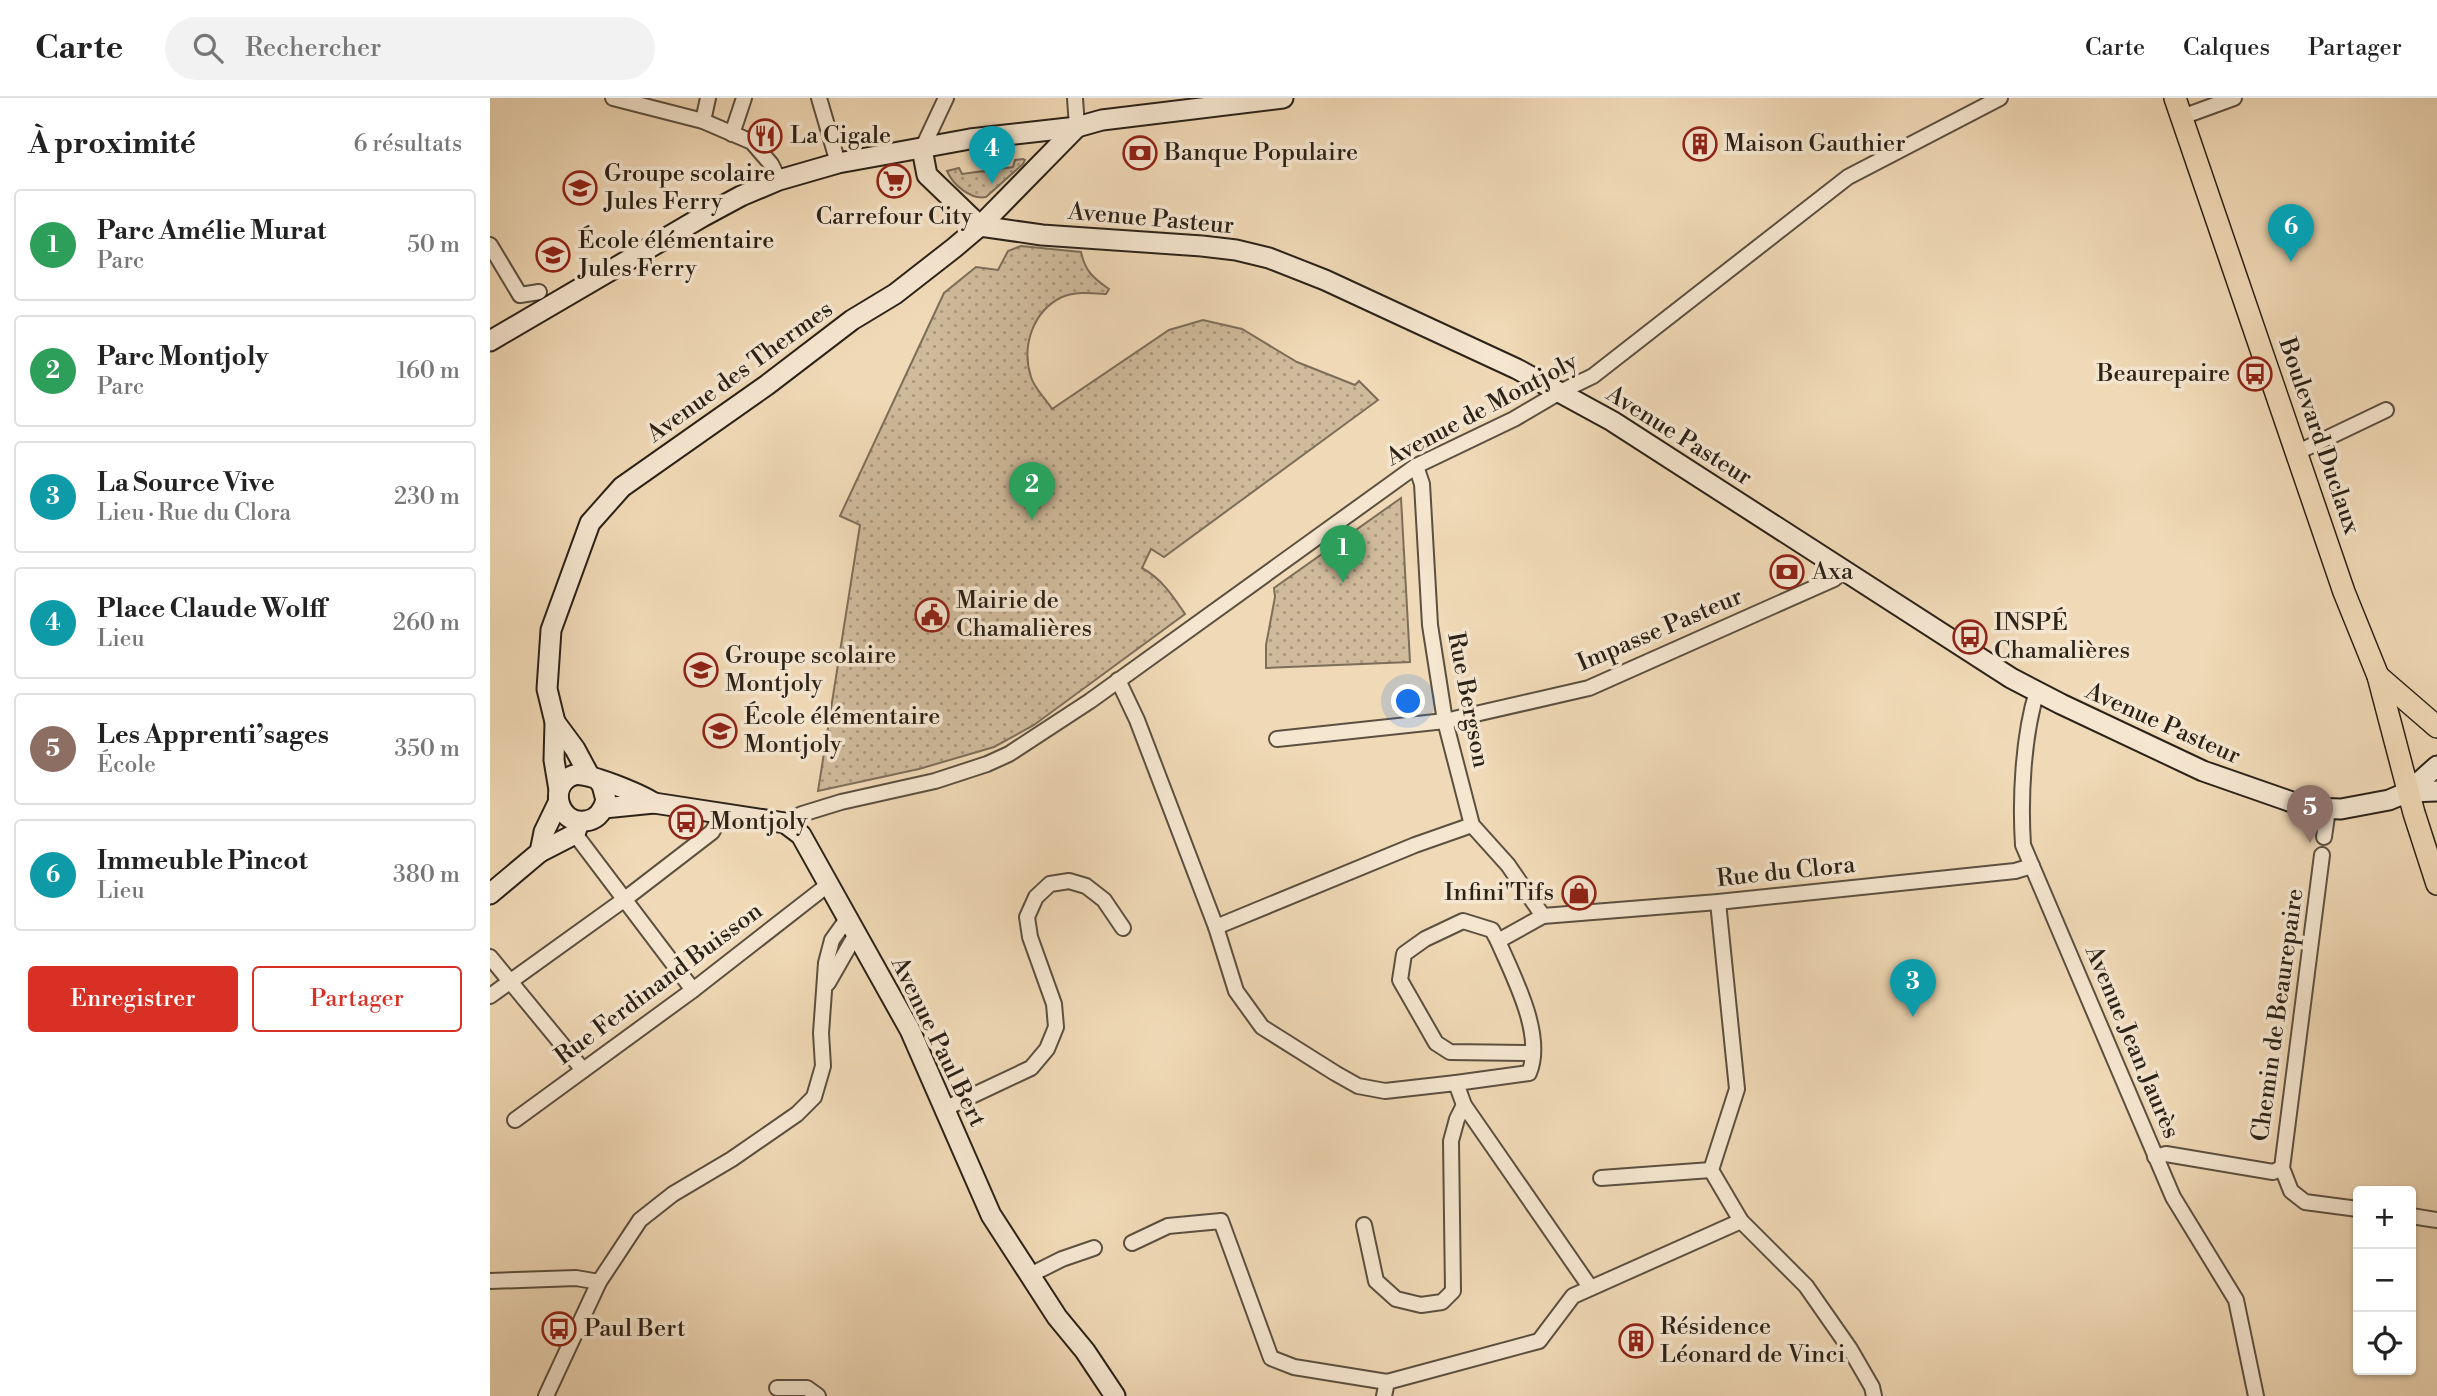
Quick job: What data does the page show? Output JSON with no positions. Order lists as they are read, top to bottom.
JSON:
{
  "streets": {
    "main road": ["Boulevard Duclaux"],
    "street": [
      "Avenue Pasteur",
      "Avenue des Thermes",
      "Avenue de Montjoly",
      "Impasse Pasteur",
      "Rue Bergson",
      "Rue du Clora",
      "Rue Ferdinand Buisson",
      "Chemin de Beaurepaire",
      "Avenue Paul Bert",
      "Avenue Jean Jaurès"
    ]
  },
  "crossings": [
    ["Avenue Pasteur", "Avenue des Thermes"],
    ["Avenue Pasteur", "Avenue de Montjoly"],
    ["Avenue Pasteur", "Boulevard Duclaux"],
    ["Avenue Pasteur", "Impasse Pasteur"],
    ["Avenue Pasteur", "Avenue Jean Jaurès"],
    ["Avenue de Montjoly", "Rue Bergson"],
    ["Avenue de Montjoly", "Avenue Paul Bert"],
    ["Impasse Pasteur", "Rue Bergson"],
    ["Rue Bergson", "Rue du Clora"],
    ["Rue du Clora", "Avenue Jean Jaurès"],
    ["Rue Ferdinand Buisson", "Avenue Paul Bert"]
  ],
  "places": {
    "restaurant": ["La Cigale"],
    "building": ["Maison Gauthier", "Résidence Léonard de Vinci"],
    "bank": ["Banque Populaire", "Axa"],
    "supermarket": ["Carrefour City"],
    "school or university": [
      "Groupe scolaire Jules Ferry",
      "École élémentaire Jules Ferry",
      "Groupe scolaire Montjoly",
      "École élémentaire Montjoly"
    ],
    "bus stop": [
      "Beaurepaire",
      "INSPÉ Chamalières",
      "Montjoly",
      "Paul Bert"
    ],
    "public building": ["Mairie de Chamalières"],
    "shop": ["Infini'Tifs"]
  },
  "page": {
    "header": "Carte",
    "search": "Rechercher",
    "nav": ["Carte", "Calques", "Partager"],
    "heading": ["À proximité", "6 résultats"],
    "pins": [
      "4",
      "6",
      "2",
      "1",
      "5",
      "3"
    ],
    "list": [
      {
        "mark": "1",
        "name": "Parc Amélie Murat",
        "note": "Parc",
        "value": "50 m"
      },
      {
        "mark": "2",
        "name": "Parc Montjoly",
        "note": "Parc",
        "value": "160 m"
      },
      {
        "mark": "3",
        "name": "La Source Vive",
        "note": "Lieu · Rue du Clora",
        "value": "230 m"
      },
      {
        "mark": "4",
        "name": "Place Claude Wolff",
        "note": "Lieu",
        "value": "260 m"
      },
      {
        "mark": "5",
        "name": "Les Apprenti’sages",
        "note": "École",
        "value": "350 m"
      },
      {
        "mark": "6",
        "name": "Immeuble Pincot",
        "note": "Lieu",
        "value": "380 m"
      }
    ],
    "buttons": ["Enregistrer", "Partager"],
    "map_buttons": ["+", "−"]
  }
}
